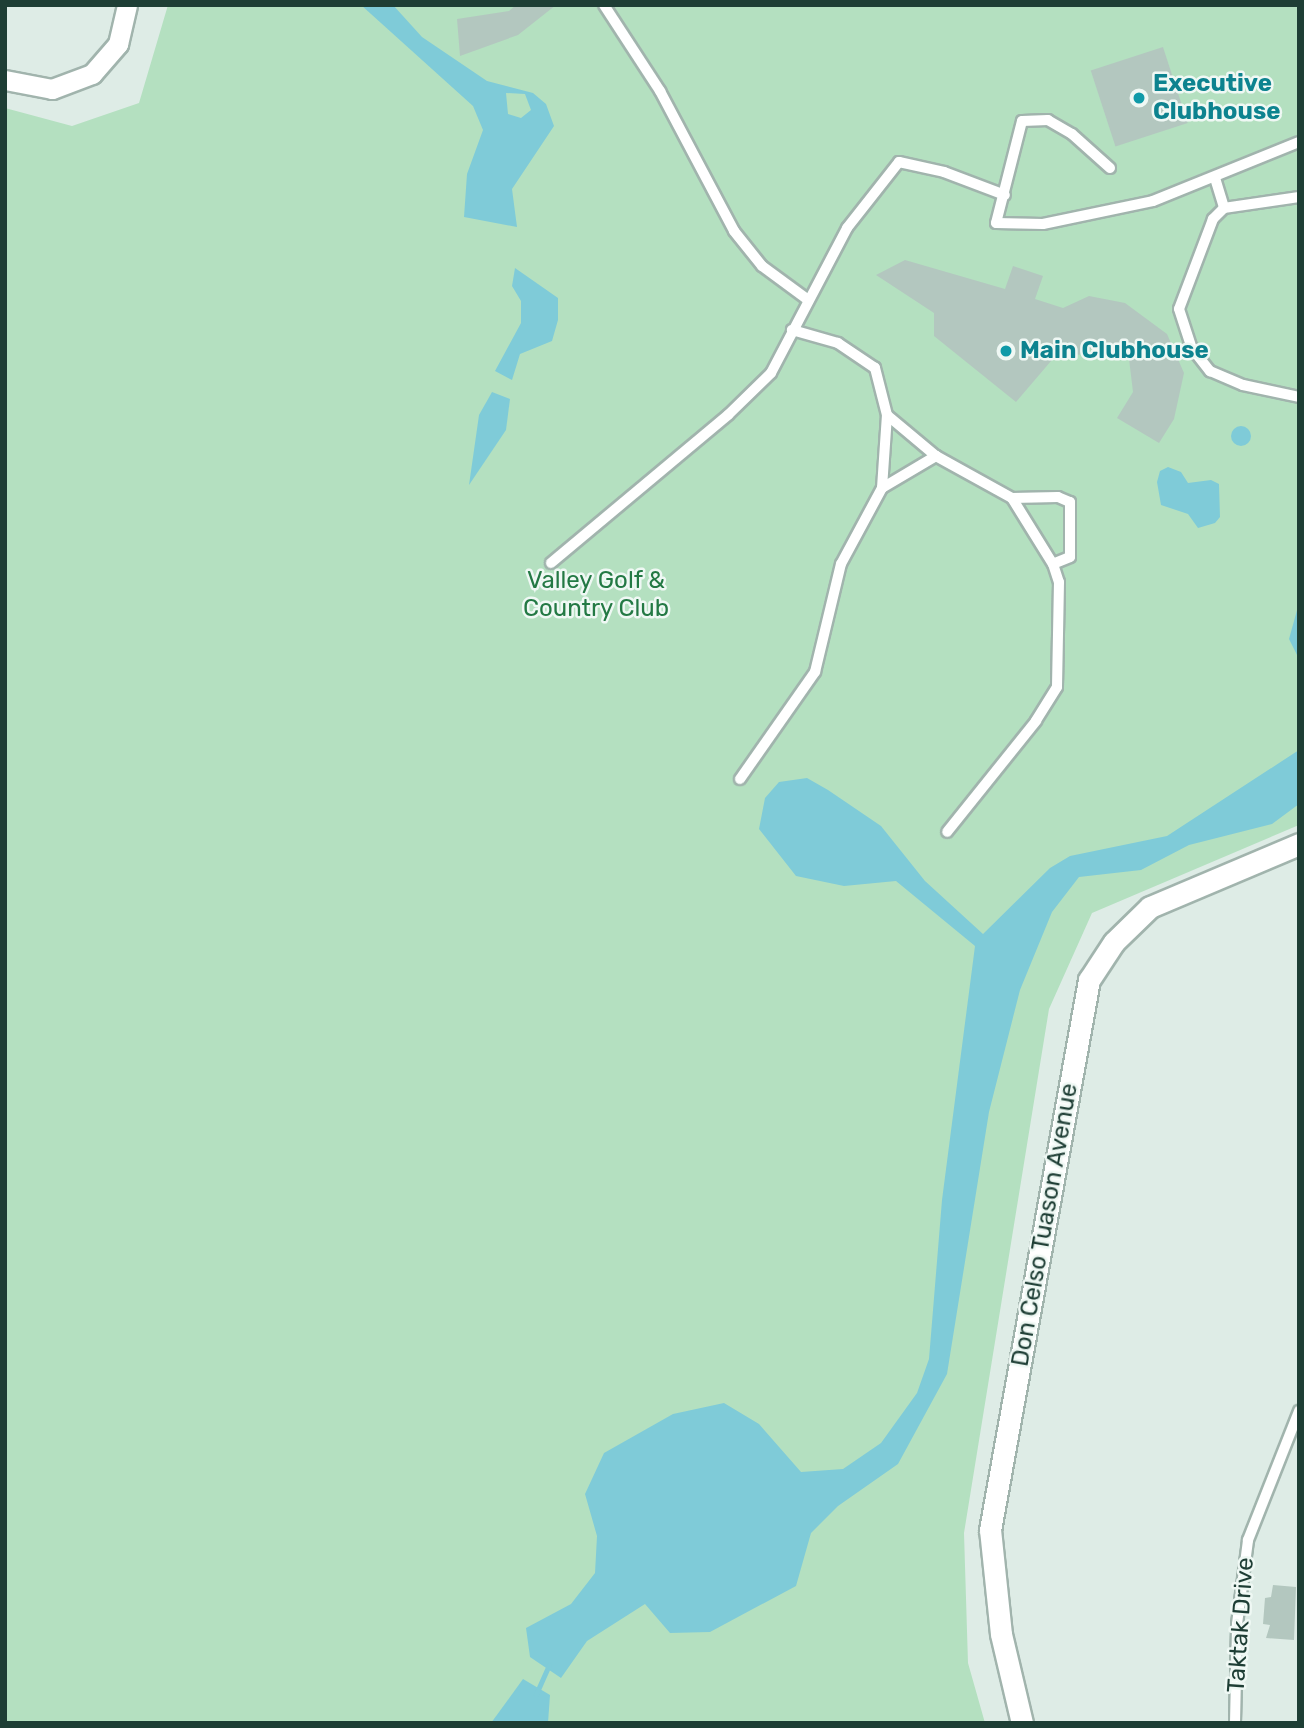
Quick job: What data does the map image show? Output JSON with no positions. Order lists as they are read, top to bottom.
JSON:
{
  "streets": {
    "street": ["Don Celso Tuason Avenue"],
    "lane": ["Taktak Drive"]
  },
  "parks": ["Valley Golf & Country Club"],
  "places": ["Executive Clubhouse", "Main Clubhouse"]
}
